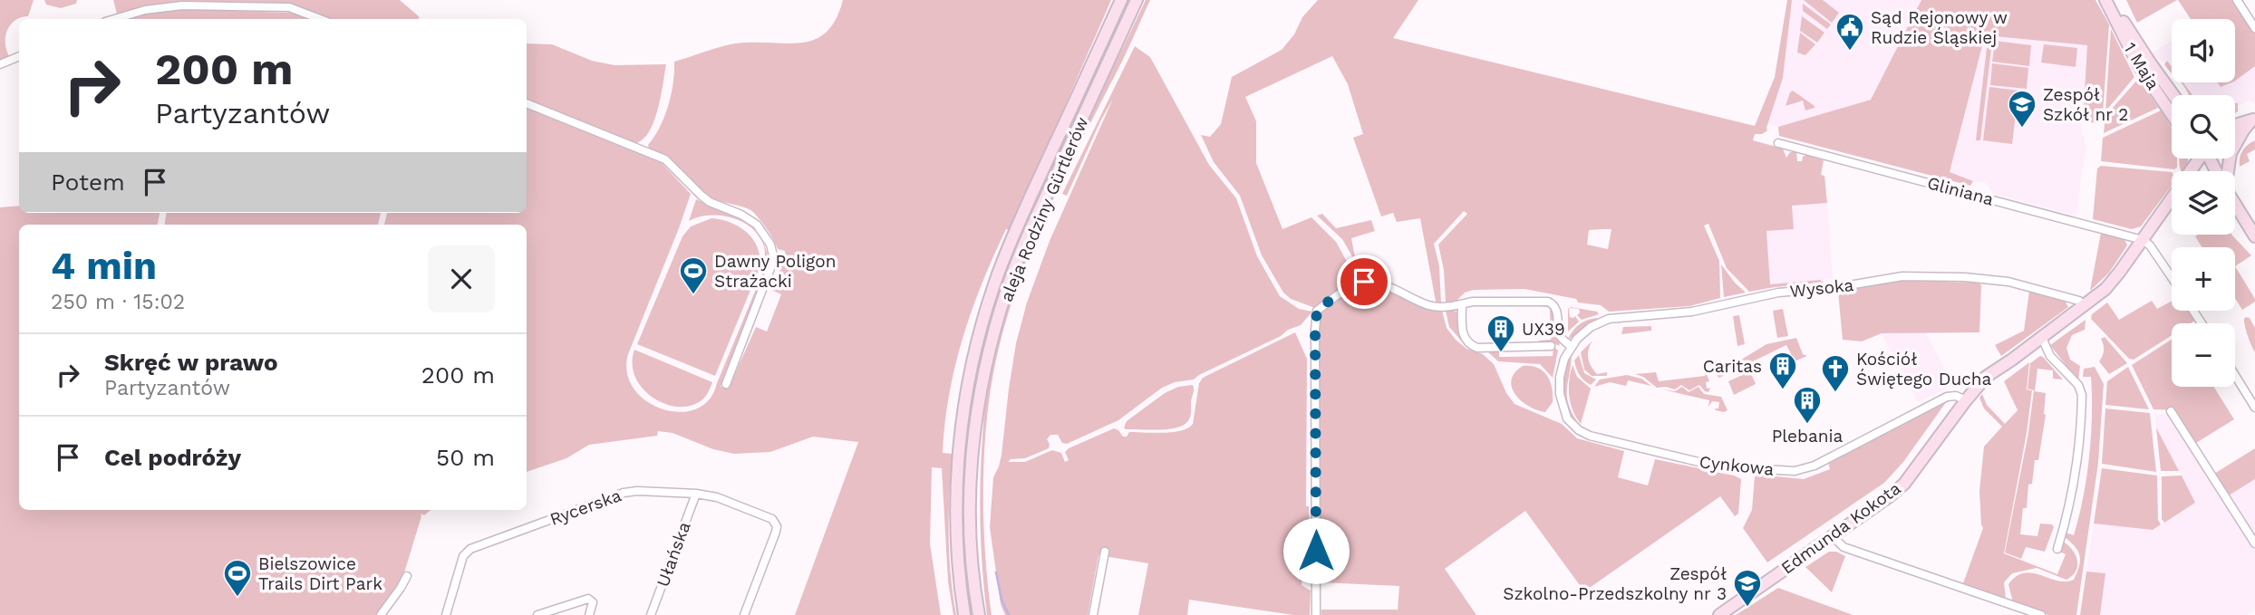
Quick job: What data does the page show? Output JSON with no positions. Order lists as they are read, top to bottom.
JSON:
{
  "streets": {
    "main road": ["1 Maja", "aleja Rodziny Gürtlerów", "Edmunda Kokota"],
    "street": [
      "Gliniana",
      "Wysoka",
      "Cynkowa",
      "Rycerska",
      "Ułańska"
    ]
  },
  "crossings": [
    ["Gliniana", "Edmunda Kokota"],
    ["Wysoka", "Cynkowa"],
    ["Wysoka", "Edmunda Kokota"],
    ["Cynkowa", "Edmunda Kokota"],
    ["Rycerska", "Ułańska"]
  ],
  "places": {
    "public building": ["Sąd Rejonowy w Rudzie Śląskiej"],
    "school or university": ["Zespół Szkół nr 2", "Zespół Szkolno-Przedszkolny nr 3"],
    "sports": ["Dawny Poligon Strażacki", "Bielszowice Trails Dirt Park"],
    "building": ["UX39", "Caritas", "Plebania"],
    "church": ["Kościół Świętego Ducha"]
  },
  "page": {
    "map_buttons": ["+", "−"],
    "turn": ["200 m", "Partyzantów"],
    "then": "Potem",
    "heading": ["4 min", "250 m · 15:02"],
    "list": [
      {
        "name": "Skręć w prawo",
        "note": "Partyzantów",
        "value": "200 m"
      },
      {
        "name": "Cel podróży",
        "value": "50 m"
      }
    ]
  }
}
